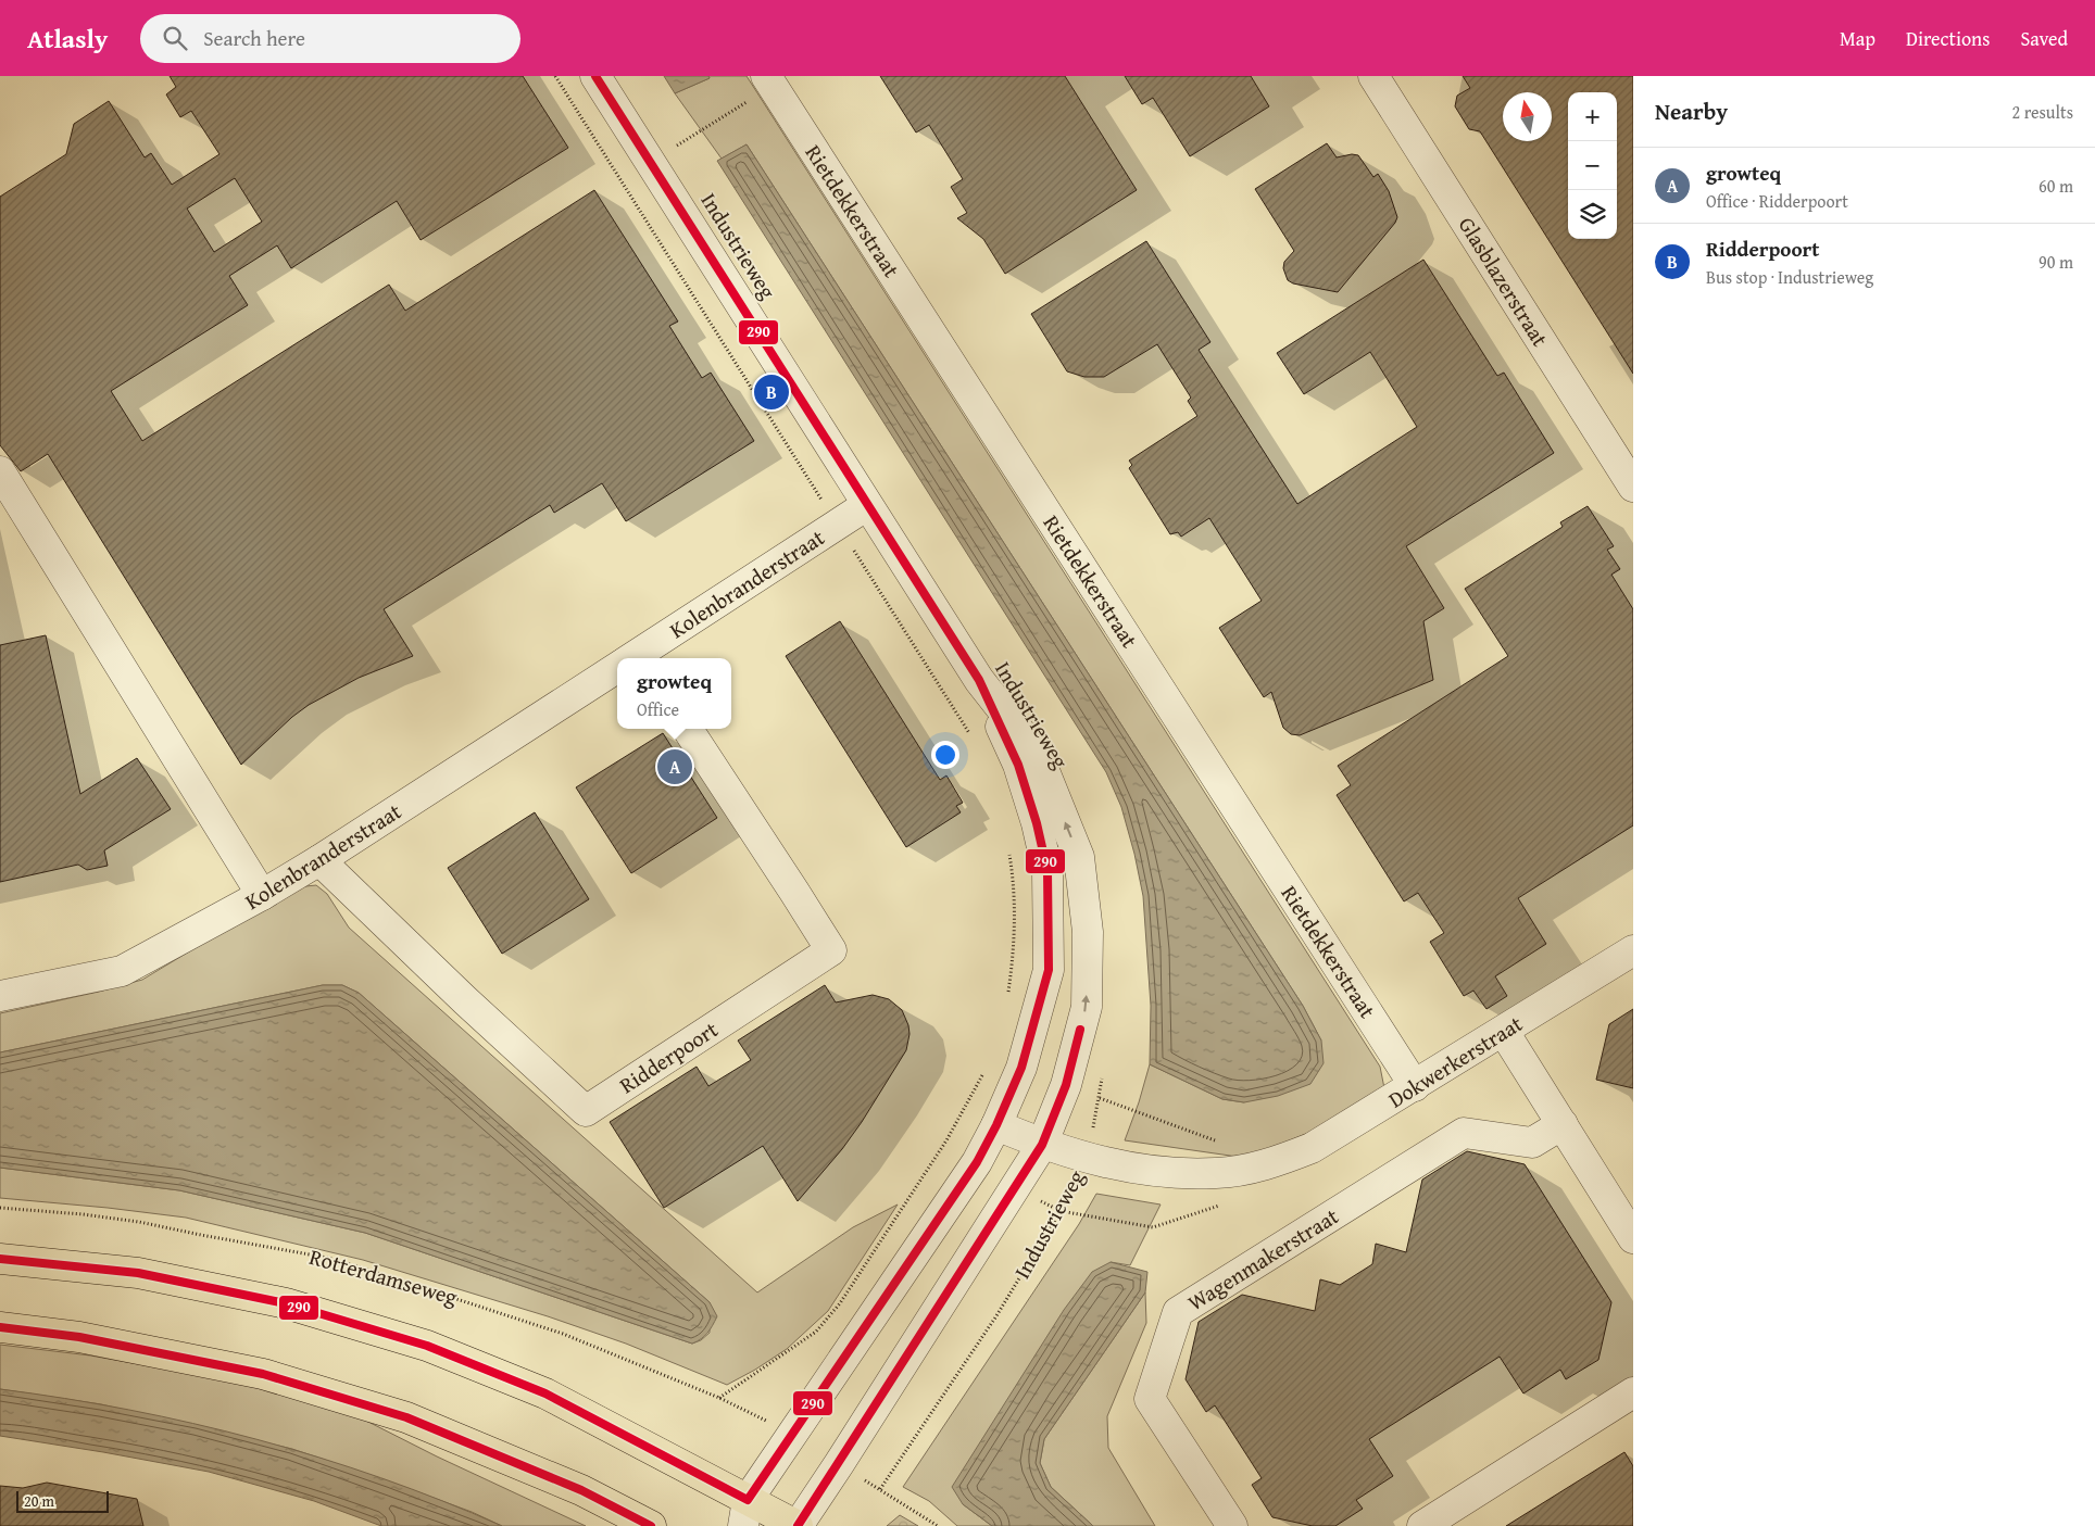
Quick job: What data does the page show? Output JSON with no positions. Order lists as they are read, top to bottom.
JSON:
{
  "streets": {
    "street": [
      "Rietdekkerstraat",
      "Industrieweg",
      "Glasblazerstraat",
      "Kolenbranderstraat",
      "Ridderpoort",
      "Dokwerkerstraat",
      "Wagenmakerstraat"
    ],
    "path": ["Rotterdamseweg"]
  },
  "crossings": [
    ["Rietdekkerstraat", "Dokwerkerstraat"],
    ["Industrieweg", "Kolenbranderstraat"],
    ["Industrieweg", "Dokwerkerstraat"],
    ["Kolenbranderstraat", "Ridderpoort"]
  ],
  "lines": ["transit line 290"],
  "scale_bar": "20 m",
  "north": "top",
  "page": {
    "header": "Atlasly",
    "search": "Search here",
    "nav": ["Map", "Directions", "Saved"],
    "heading": ["Nearby", "2 results"],
    "map_buttons": ["+", "−"],
    "list": [
      {
        "mark": "A",
        "name": "growteq",
        "note": "Office · Ridderpoort",
        "value": "60 m"
      },
      {
        "mark": "B",
        "name": "Ridderpoort",
        "note": "Bus stop · Industrieweg",
        "value": "90 m"
      }
    ],
    "pins": ["B", "A"],
    "popup": ["growteq", "Office"],
    "scale": "20 m"
  }
}
